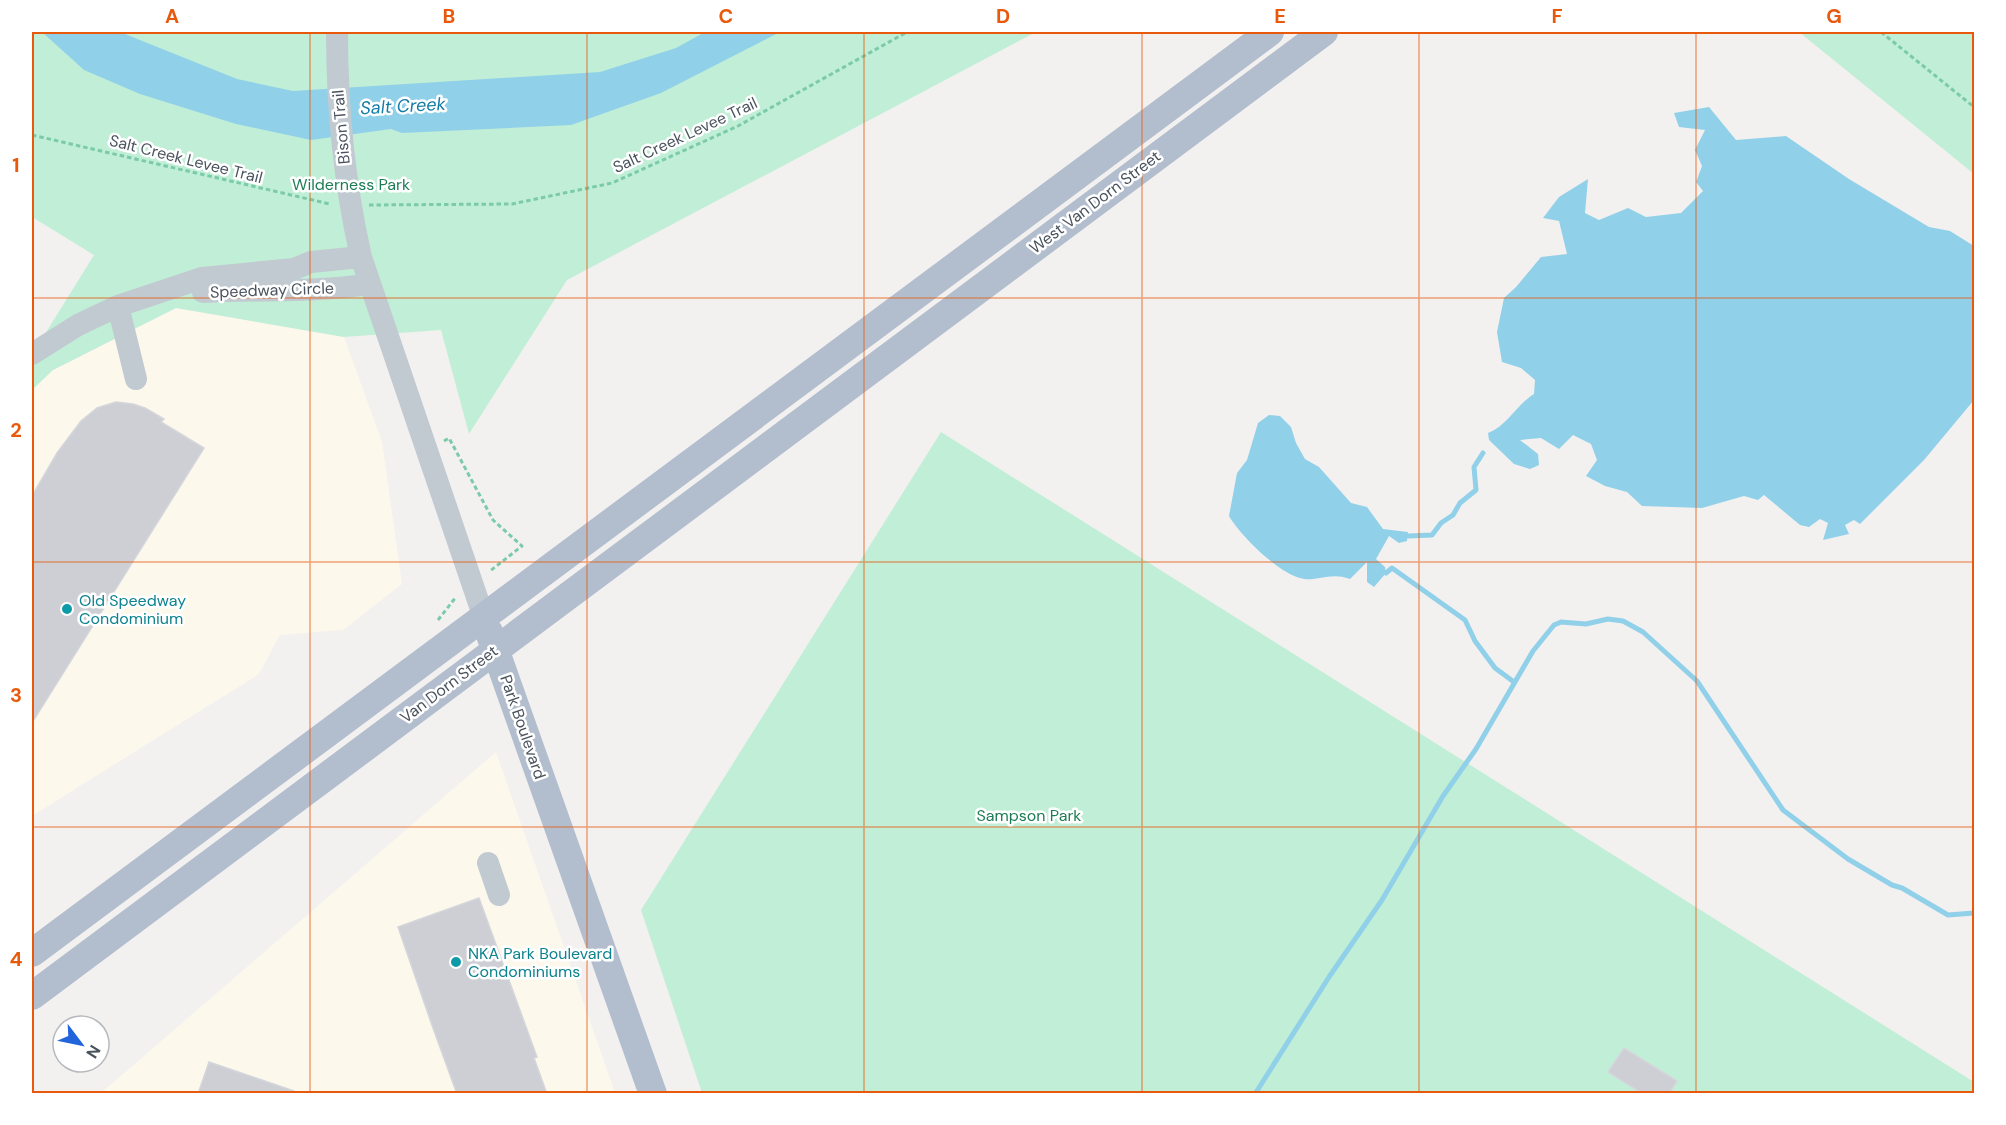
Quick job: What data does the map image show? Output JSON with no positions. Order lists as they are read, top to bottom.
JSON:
{
  "streets": {
    "main road": ["West Van Dorn Street", "Van Dorn Street", "Park Boulevard"],
    "street": ["Bison Trail", "Speedway Circle"],
    "path": ["Salt Creek Levee Trail"]
  },
  "crossings": [
    ["Bison Trail", "Salt Creek Levee Trail"],
    ["Bison Trail", "Speedway Circle"],
    ["Bison Trail", "Park Boulevard"],
    ["West Van Dorn Street", "Van Dorn Street"],
    ["Speedway Circle", "Park Boulevard"],
    ["Van Dorn Street", "Park Boulevard"]
  ],
  "water": ["Salt Creek"],
  "parks": ["Wilderness Park", "Sampson Park"],
  "places": ["Old Speedway Condominium", "NKA Park Boulevard Condominiums"],
  "north": "bottom right",
  "grid": {
    "columns": [
      "A",
      "B",
      "C",
      "D",
      "E",
      "F",
      "G"
    ],
    "rows": [
      "1",
      "2",
      "3",
      "4"
    ]
  }
}
